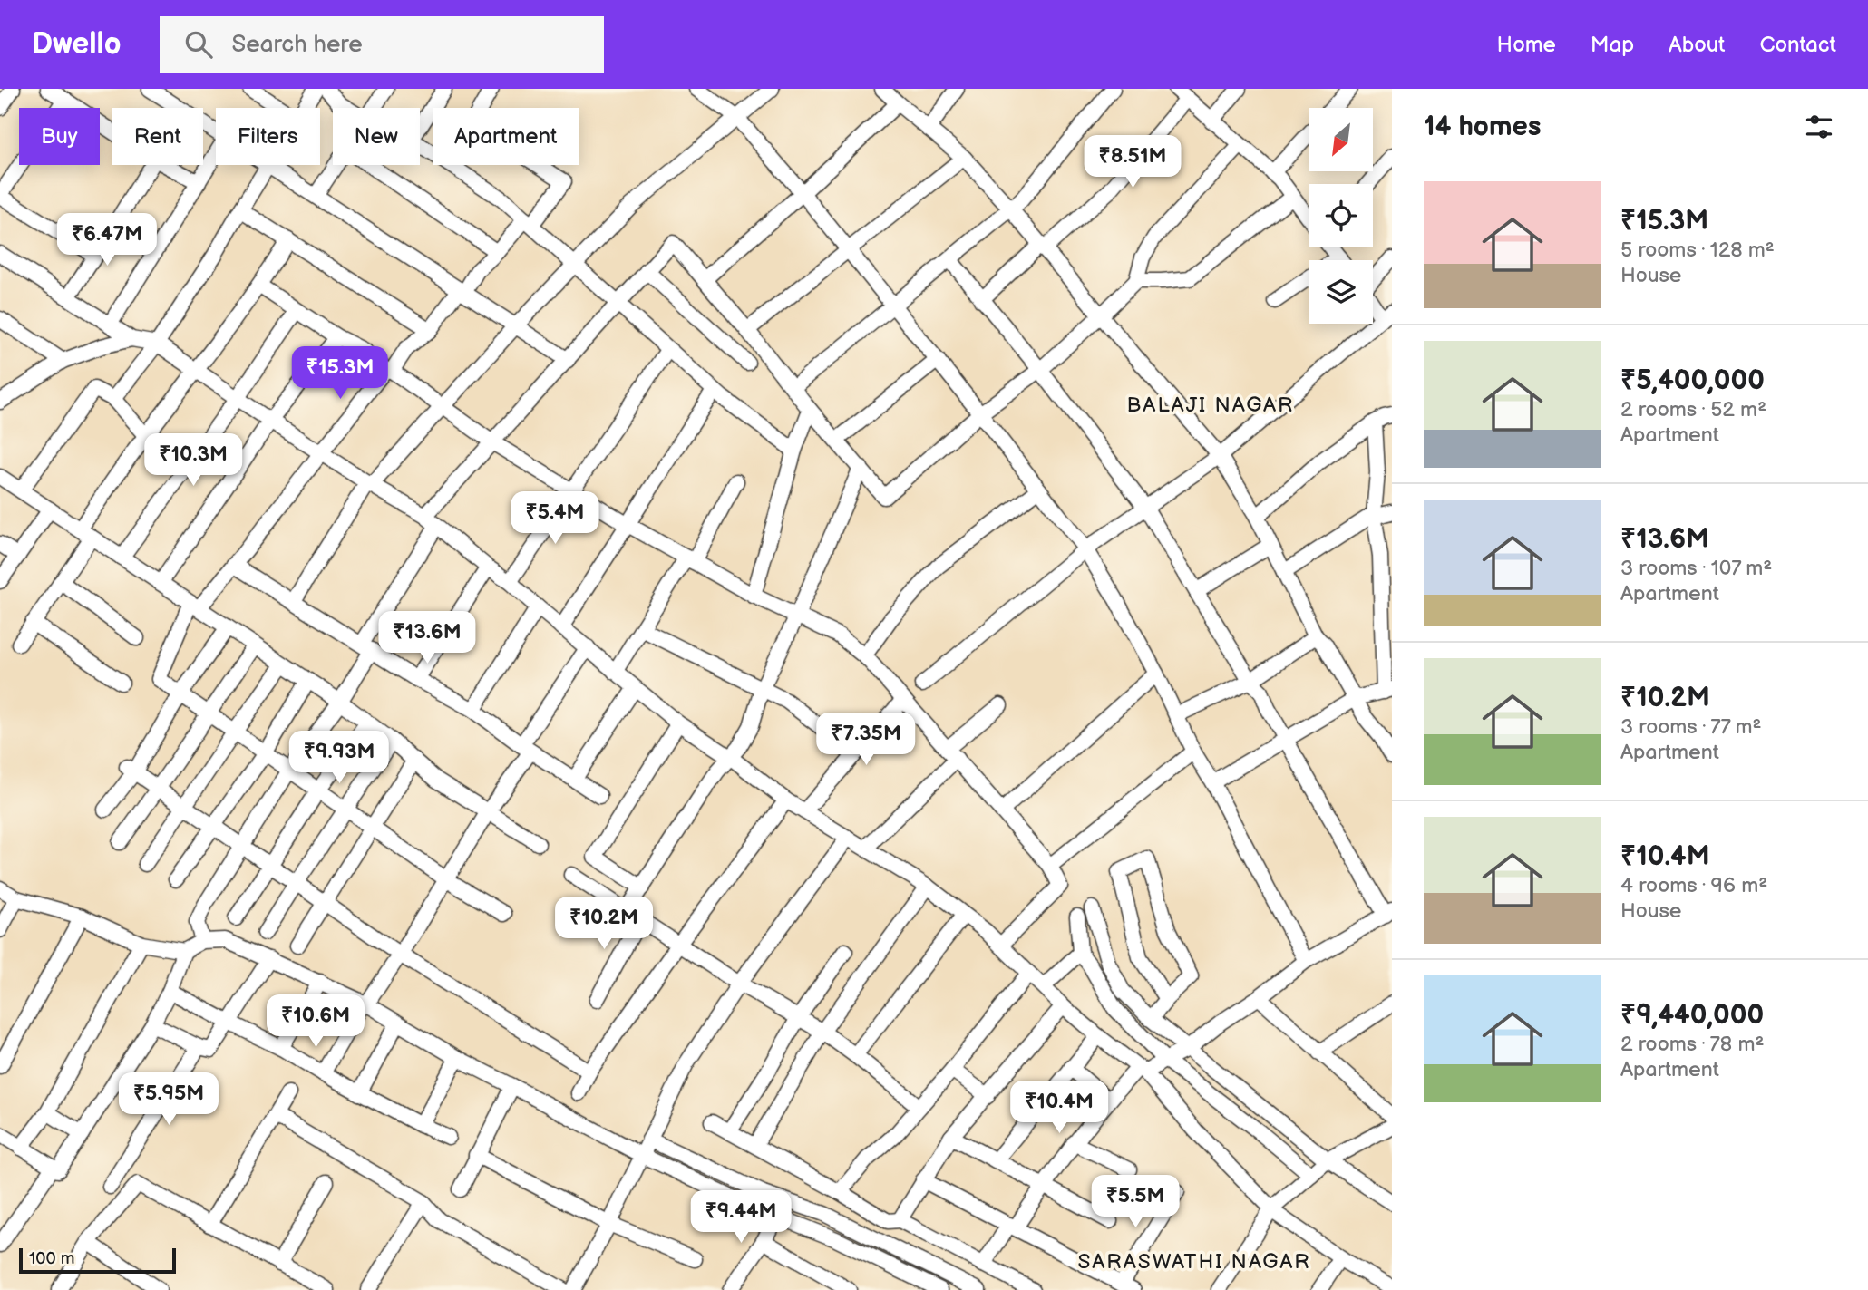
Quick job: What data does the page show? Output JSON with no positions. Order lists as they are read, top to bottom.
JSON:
{
  "districts": ["BALAJI NAGAR", "SARASWATHI NAGAR"],
  "scale_bar": "100 m",
  "north": "bottom left",
  "page": {
    "header": "Dwello",
    "search": "Search here",
    "nav": [
      "Home",
      "Map",
      "About",
      "Contact"
    ],
    "heading": "14 homes",
    "chip": [
      "Buy",
      "Rent",
      "Filters",
      "New",
      "Apartment"
    ],
    "price": [
      "₹8.51M",
      "₹6.47M",
      "₹15.3M",
      "₹10.3M",
      "₹5.4M",
      "₹13.6M",
      "₹7.35M",
      "₹9.93M",
      "₹10.2M",
      "₹10.6M",
      "₹5.95M",
      "₹10.4M",
      "₹5.5M",
      "₹9.44M"
    ],
    "list": [
      {
        "name": "₹15.3M",
        "note": "5 rooms · 128 m² · House"
      },
      {
        "name": "₹5,400,000",
        "note": "2 rooms · 52 m² · Apartment"
      },
      {
        "name": "₹13.6M",
        "note": "3 rooms · 107 m² · Apartment"
      },
      {
        "name": "₹10.2M",
        "note": "3 rooms · 77 m² · Apartment"
      },
      {
        "name": "₹10.4M",
        "note": "4 rooms · 96 m² · House"
      },
      {
        "name": "₹9,440,000",
        "note": "2 rooms · 78 m² · Apartment"
      }
    ],
    "scale": "100 m"
  }
}
